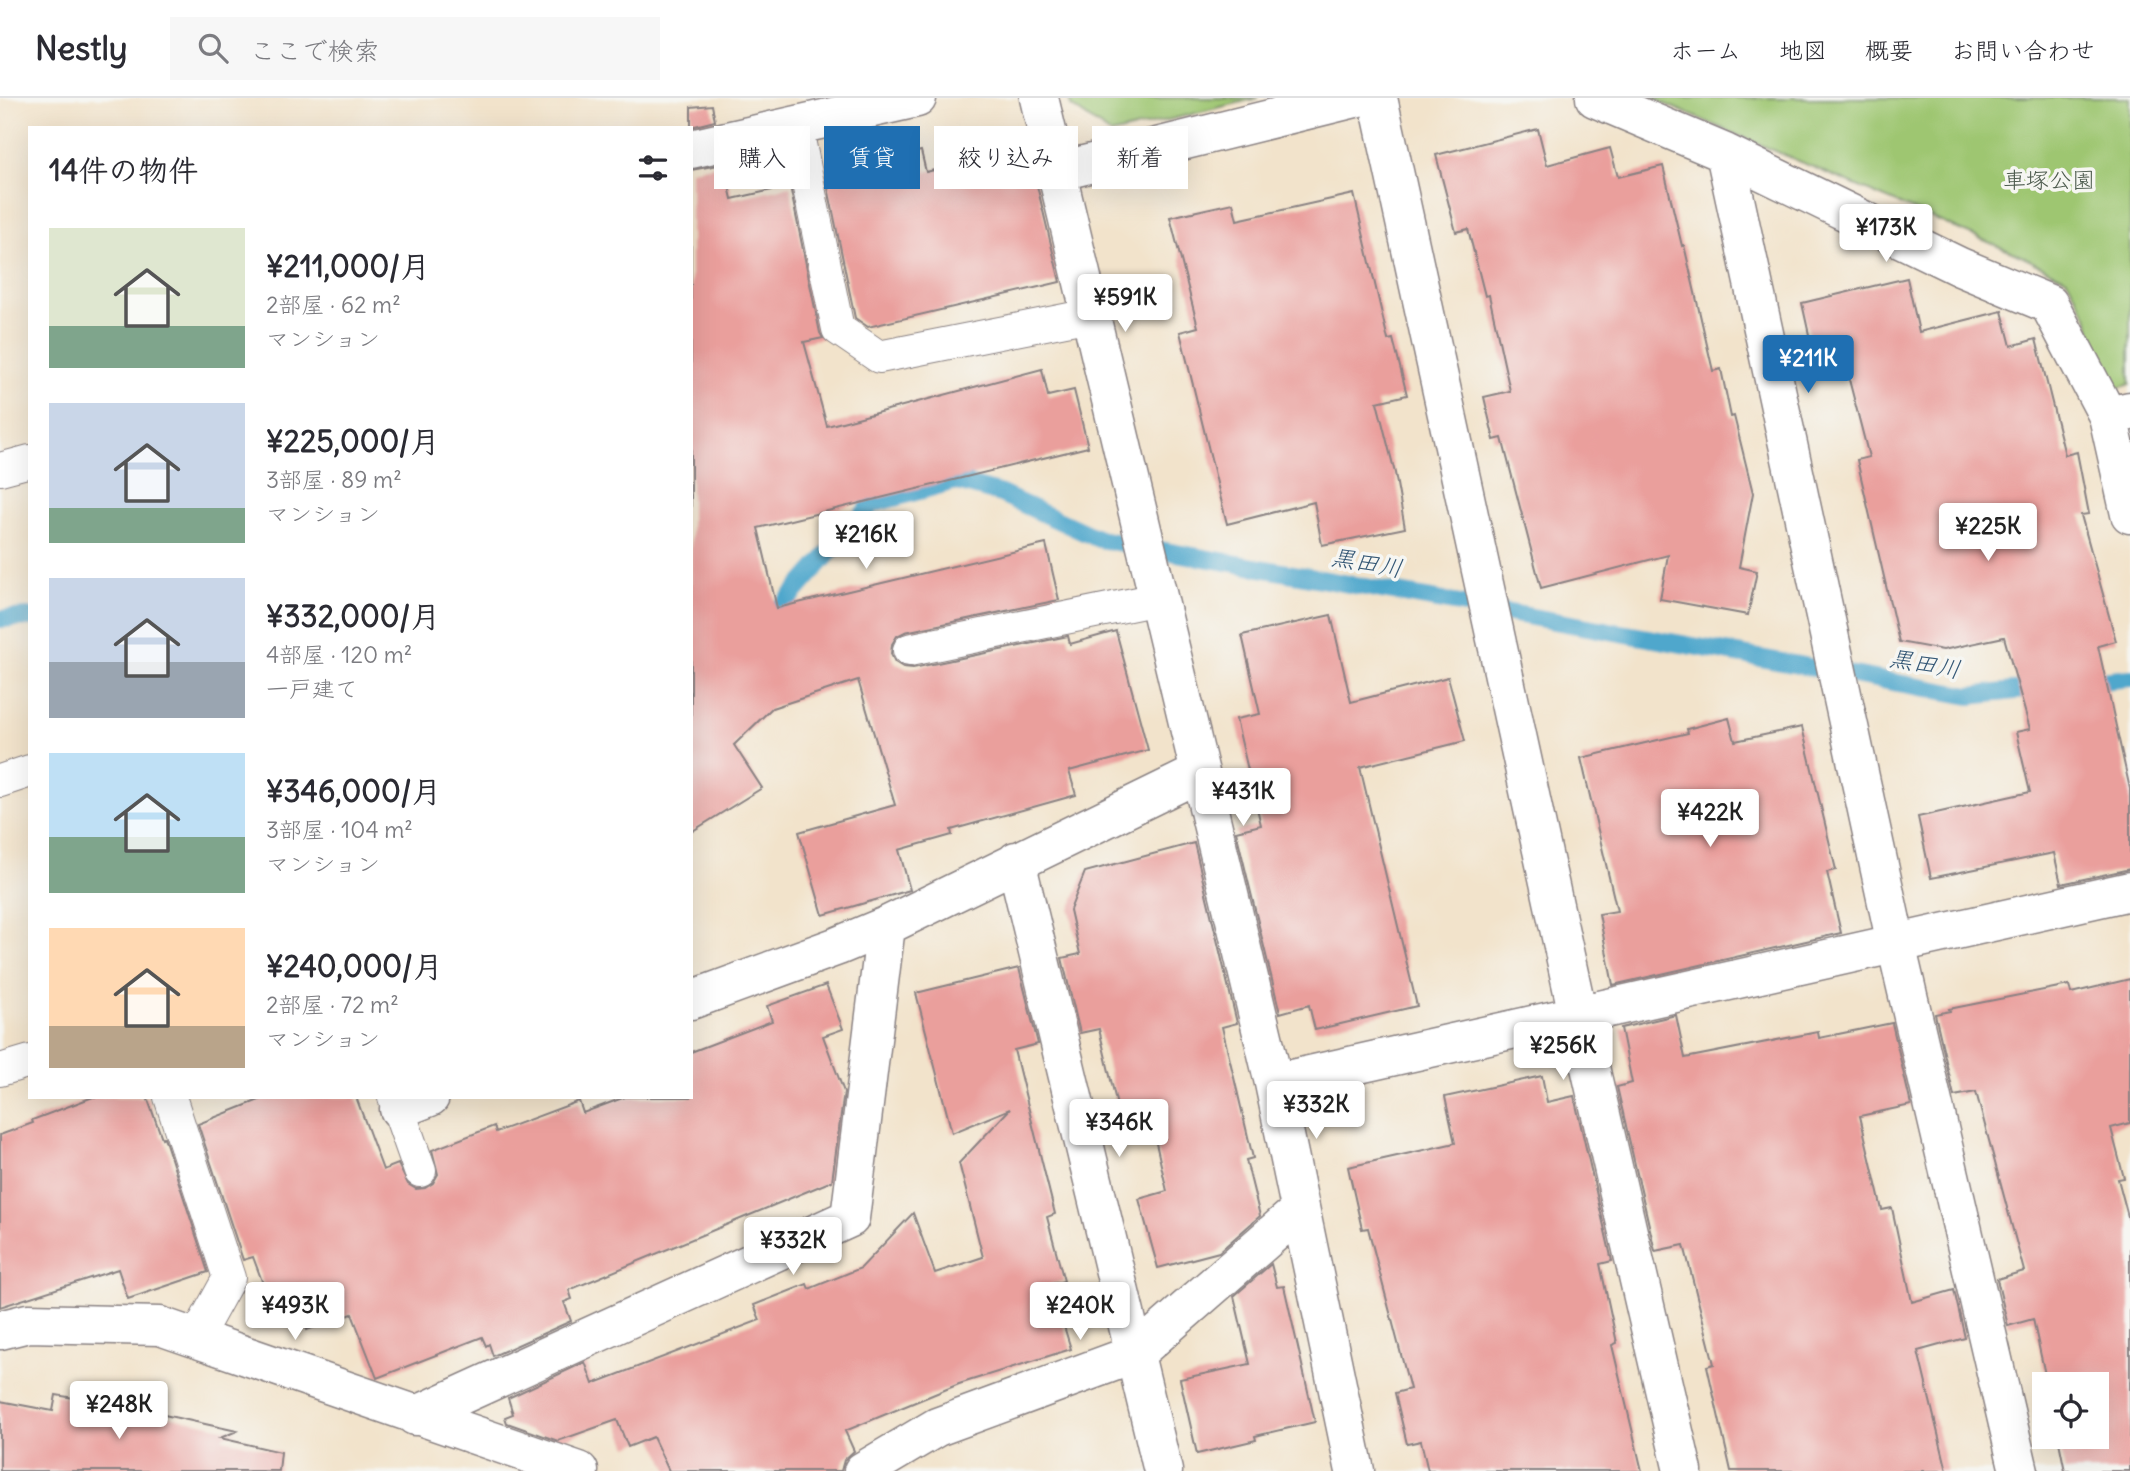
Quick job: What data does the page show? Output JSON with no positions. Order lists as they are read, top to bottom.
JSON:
{
  "water": ["黒田川"],
  "parks": ["車塚公園"],
  "page": {
    "header": "Nestly",
    "search": "ここで検索",
    "nav": [
      "ホーム",
      "地図",
      "概要",
      "お問い合わせ"
    ],
    "chip": [
      "購入",
      "賃貸",
      "絞り込み",
      "新着"
    ],
    "heading": "14件の物件",
    "price": [
      "¥173K",
      "¥591K",
      "¥211K",
      "¥225K",
      "¥216K",
      "¥431K",
      "¥422K",
      "¥256K",
      "¥332K",
      "¥346K",
      "¥332K",
      "¥493K",
      "¥240K",
      "¥248K"
    ],
    "list": [
      {
        "name": "¥211,000/月",
        "note": "2部屋 · 62 m² · マンション"
      },
      {
        "name": "¥225,000/月",
        "note": "3部屋 · 89 m² · マンション"
      },
      {
        "name": "¥332,000/月",
        "note": "4部屋 · 120 m² · 一戸建て"
      },
      {
        "name": "¥346,000/月",
        "note": "3部屋 · 104 m² · マンション"
      },
      {
        "name": "¥240,000/月",
        "note": "2部屋 · 72 m² · マンション"
      }
    ]
  }
}
